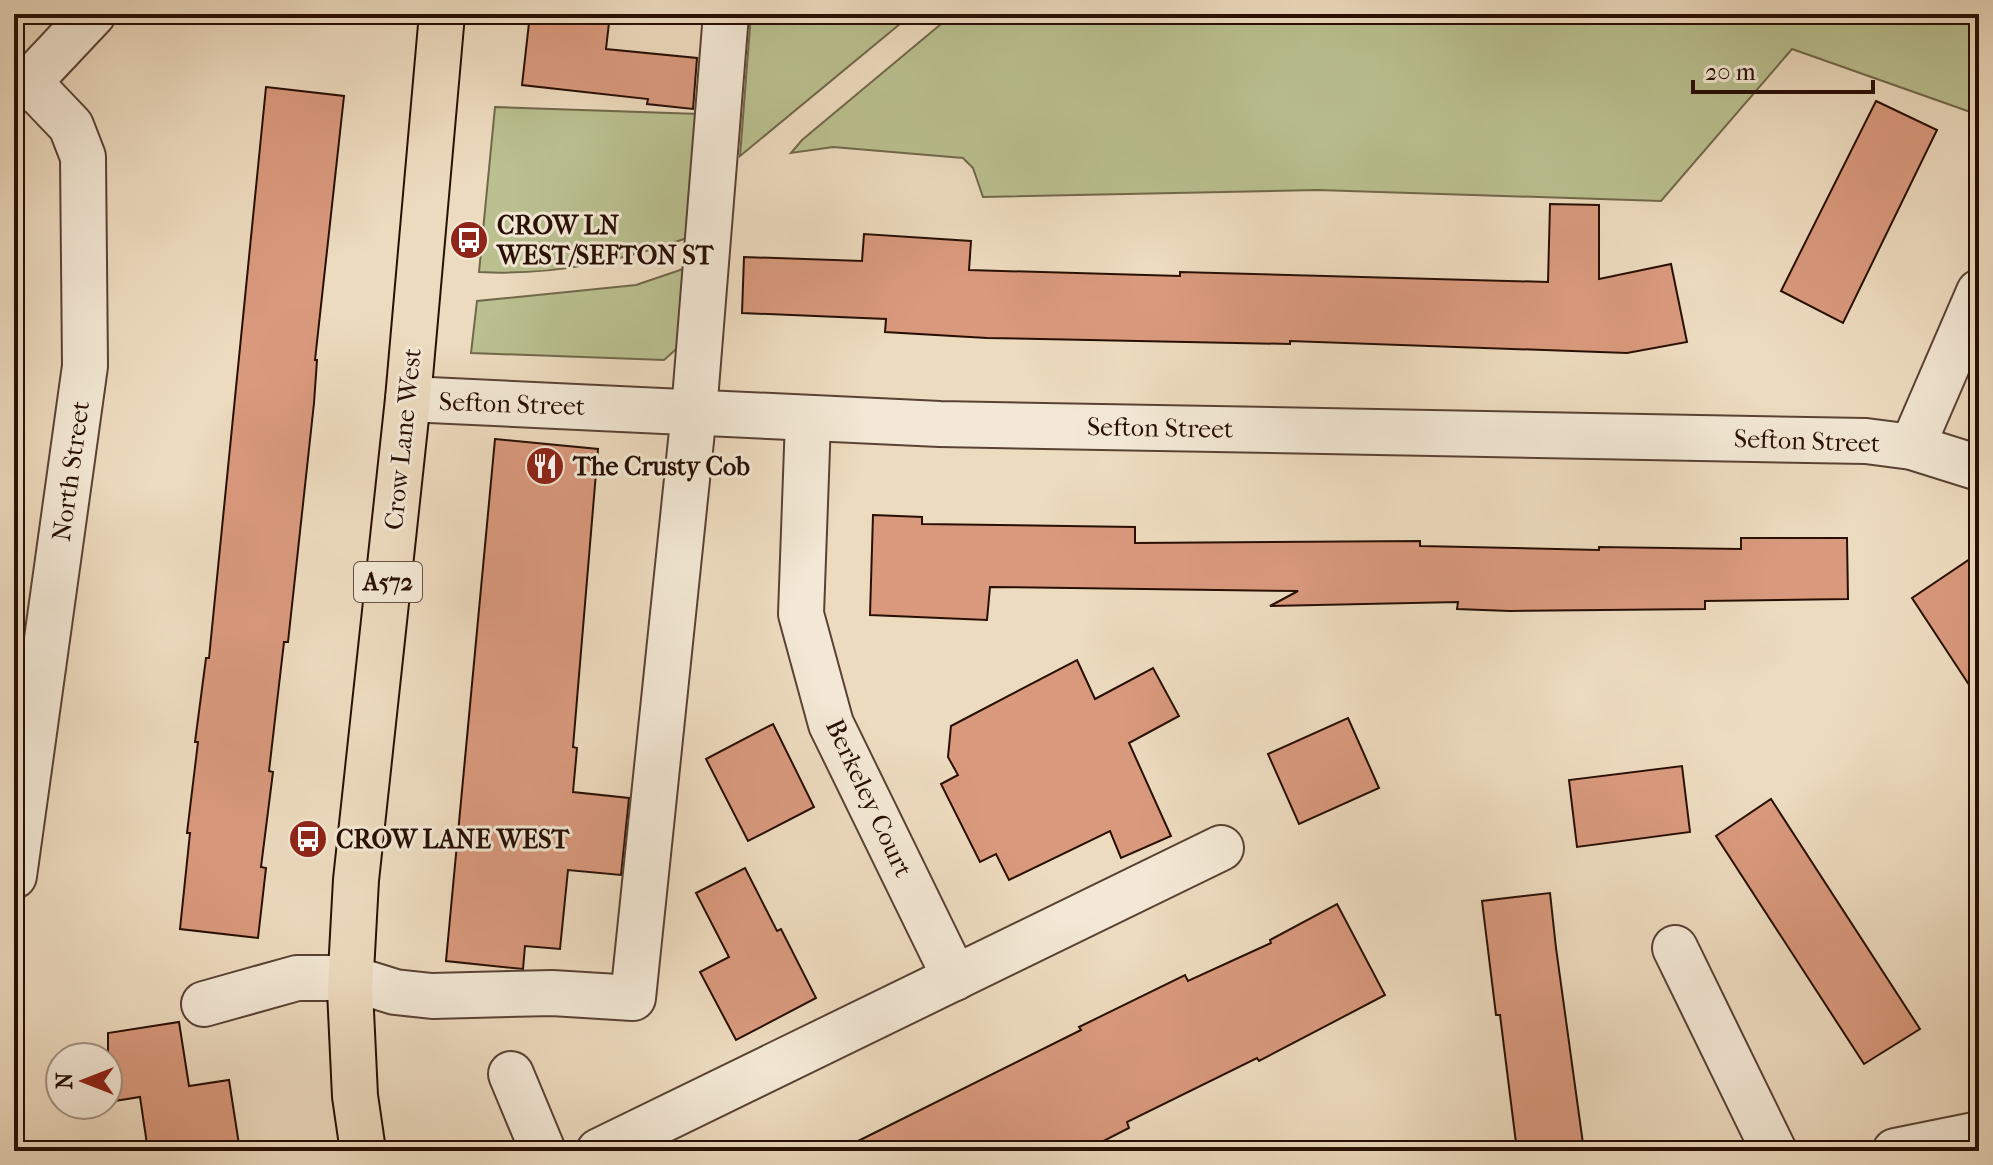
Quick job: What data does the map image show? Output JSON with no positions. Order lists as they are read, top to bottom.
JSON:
{
  "streets": {
    "main road": ["Crow Lane West", "A572"],
    "street": ["Sefton Street", "North Street", "Berkeley Court"]
  },
  "crossings": [
    ["Sefton Street", "Crow Lane West"],
    ["Sefton Street", "Berkeley Court"]
  ],
  "places": {
    "bus stop": ["CROW LN WEST/SEFTON ST", "CROW LANE WEST"],
    "restaurant": ["The Crusty Cob"]
  },
  "scale_bar": "20 m",
  "north": "left"
}
